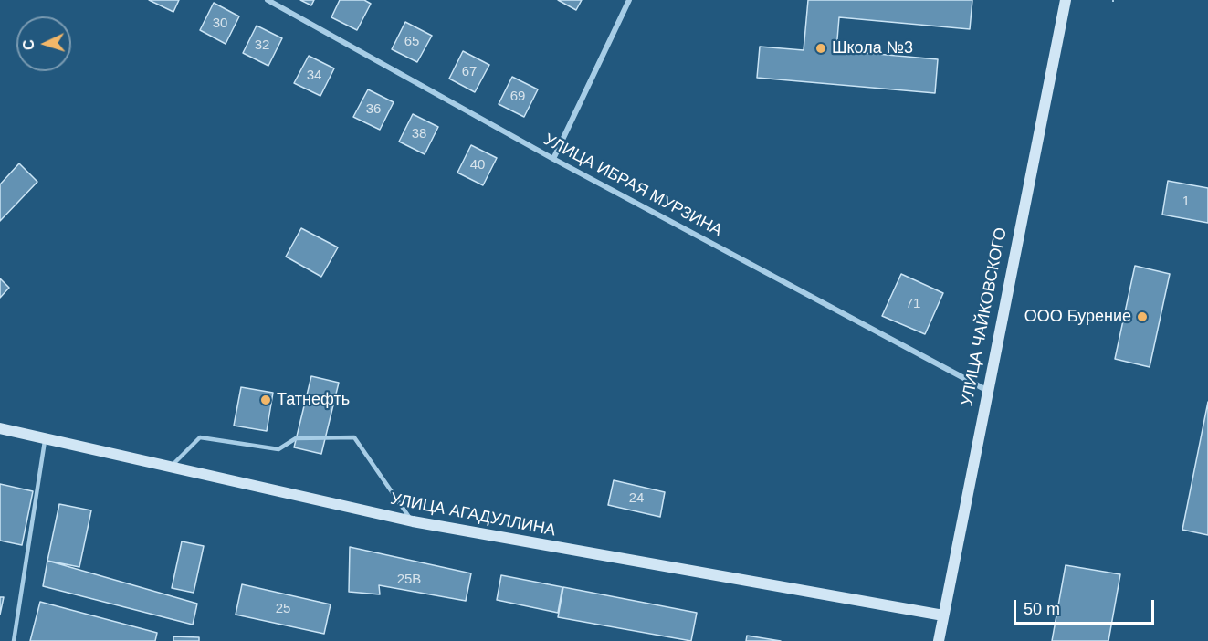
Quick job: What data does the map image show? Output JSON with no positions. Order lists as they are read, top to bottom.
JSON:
{
  "streets": {
    "main road": ["УЛИЦА ЧАЙКОВСКОГО", "УЛИЦА АГАДУЛЛИНА"],
    "street": ["УЛИЦА ИБРАЯ МУРЗИНА"]
  },
  "crossings": [
    ["УЛИЦА ИБРАЯ МУРЗИНА", "УЛИЦА ЧАЙКОВСКОГО"],
    ["УЛИЦА ЧАЙКОВСКОГО", "УЛИЦА АГАДУЛЛИНА"]
  ],
  "places": ["Школа №3", "ООО Бурение", "Татнефть"],
  "house_numbers": [
    "30",
    "65",
    "32",
    "67",
    "34",
    "69",
    "36",
    "38",
    "40",
    "1",
    "71",
    "24",
    "25В",
    "25"
  ],
  "scale_bar": "50 m",
  "north": "left"
}
